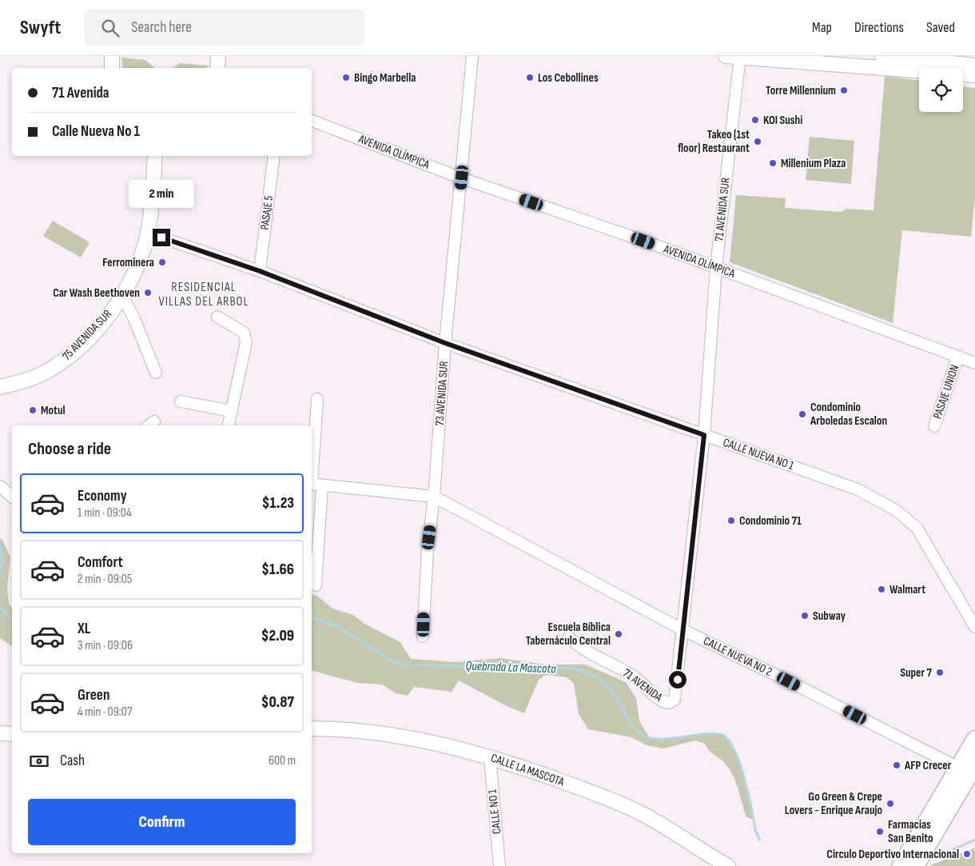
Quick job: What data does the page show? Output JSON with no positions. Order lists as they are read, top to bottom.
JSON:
{
  "streets": {
    "main road": ["75 AVENIDA SUR", "CALLE LA MASCOTA"],
    "street": [
      "AVENIDA OLÍMPICA",
      "71 AVENIDA SUR",
      "PASAJE 5",
      "PASAJE UNION",
      "73 AVENIDA SUR",
      "CALLE NUEVA NO 1",
      "CALLE NUEVA NO 2",
      "71 AVENIDA",
      "CALLE NO 1"
    ]
  },
  "crossings": [
    ["AVENIDA OLÍMPICA", "71 AVENIDA SUR"],
    ["AVENIDA OLÍMPICA", "PASAJE UNION"],
    ["AVENIDA OLÍMPICA", "73 AVENIDA SUR"],
    ["71 AVENIDA SUR", "CALLE NUEVA NO 1"],
    ["71 AVENIDA SUR", "71 AVENIDA"],
    ["PASAJE 5", "CALLE NUEVA NO 1"],
    ["75 AVENIDA SUR", "CALLE NUEVA NO 1"],
    ["73 AVENIDA SUR", "CALLE NUEVA NO 1"],
    ["73 AVENIDA SUR", "CALLE NUEVA NO 2"],
    ["CALLE NUEVA NO 1", "71 AVENIDA"],
    ["CALLE NUEVA NO 2", "71 AVENIDA"],
    ["CALLE LA MASCOTA", "CALLE NO 1"]
  ],
  "districts": ["RESIDENCIAL VILLAS DEL ARBOL"],
  "water": ["Quebrada La Mascota"],
  "places": [
    "Bingo Marbella",
    "Los Cebollines",
    "Torre Millennium",
    "KOI Sushi",
    "Takeo (1st floor) Restaurant",
    "Millenium Plaza",
    "Ferrominera",
    "Car Wash Beethoven",
    "Motul",
    "Condominio Arboledas Escalon",
    "Condominio 71",
    "Walmart",
    "Subway",
    "Escuela Bíblica Tabernáculo Central",
    "Super 7",
    "AFP Crecer",
    "Go Green & Crepe Lovers - Enrique Araujo",
    "Farmacias San Benito",
    "Circulo Deportivo Internacional"
  ],
  "page": {
    "header": "Swyft",
    "search": "Search here",
    "nav": ["Map", "Directions", "Saved"],
    "banner": ["71 Avenida", "Calle Nueva No 1"],
    "bubble": "2 min",
    "heading": "Choose a ride",
    "list": [
      {
        "name": "Economy",
        "note": "1 min · 09:04",
        "value": "$1.23"
      },
      {
        "name": "Comfort",
        "note": "2 min · 09:05",
        "value": "$1.66"
      },
      {
        "name": "XL",
        "note": "3 min · 09:06",
        "value": "$2.09"
      },
      {
        "name": "Green",
        "note": "4 min · 09:07",
        "value": "$0.87"
      }
    ],
    "pay": ["Cash", "600 m"],
    "buttons": "Confirm"
  }
}
